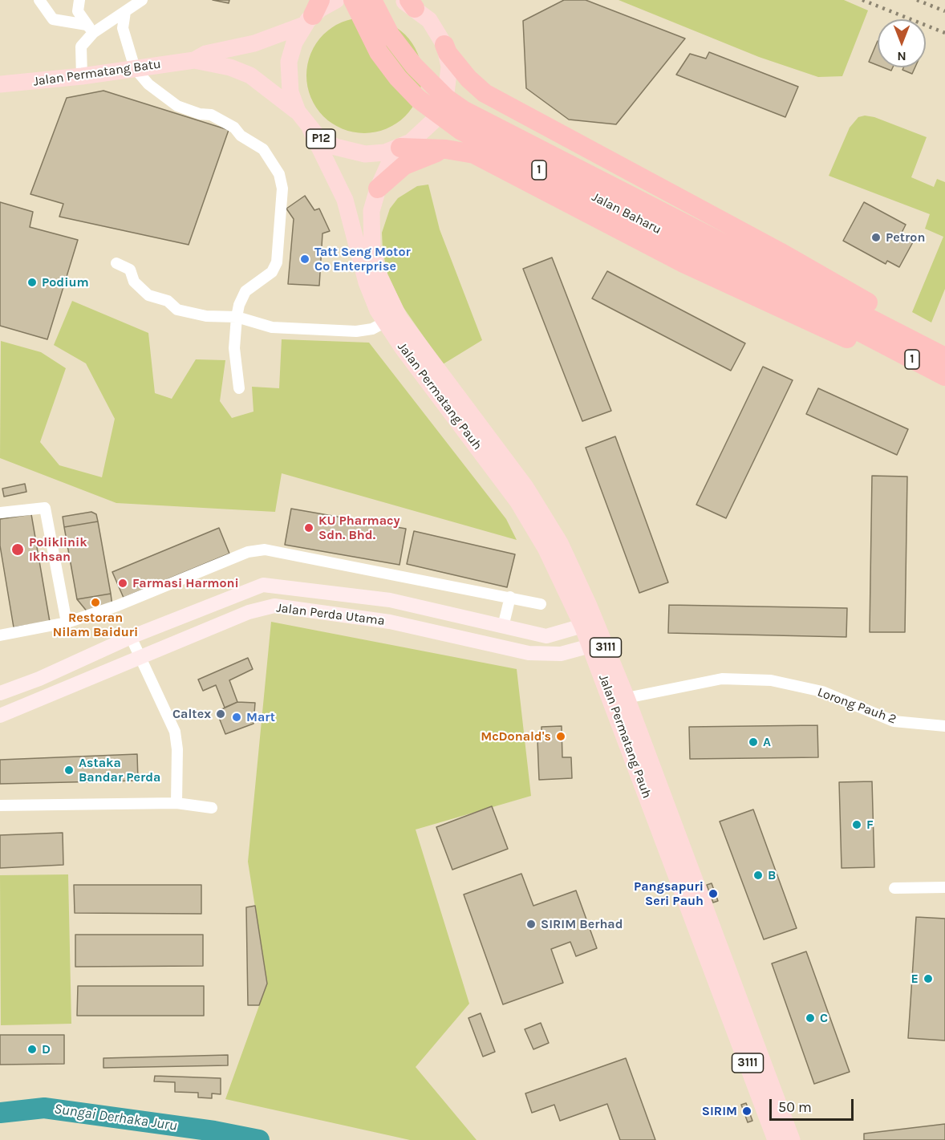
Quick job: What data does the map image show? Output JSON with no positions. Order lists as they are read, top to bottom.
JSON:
{
  "streets": {
    "highway": ["1", "Jalan Baharu"],
    "main road": [
      "Jalan Permatang Batu",
      "P12",
      "Jalan Permatang Pauh",
      "3111"
    ],
    "street": ["Jalan Perda Utama", "Lorong Pauh 2"]
  },
  "crossings": [
    ["Jalan Permatang Batu", "P12"],
    ["P12", "Jalan Permatang Pauh"],
    ["Jalan Permatang Pauh", "Jalan Perda Utama"],
    ["Jalan Permatang Pauh", "Lorong Pauh 2"]
  ],
  "water": ["Sungai Derhaka Juru"],
  "places": [
    "Petron",
    "Tatt Seng Motor Co Enterprise",
    "Podium",
    "KU Pharmacy Sdn. Bhd.",
    "Poliklinik Ikhsan",
    "Farmasi Harmoni",
    "Restoran Nilam Baiduri",
    "Caltex",
    "Mart",
    "McDonald's",
    "A",
    "Astaka Bandar Perda",
    "F",
    "B",
    "Pangsapuri Seri Pauh",
    "SIRIM Berhad",
    "E",
    "C",
    "D",
    "SIRIM"
  ],
  "scale_bar": "50 m",
  "north": "bottom"
}
